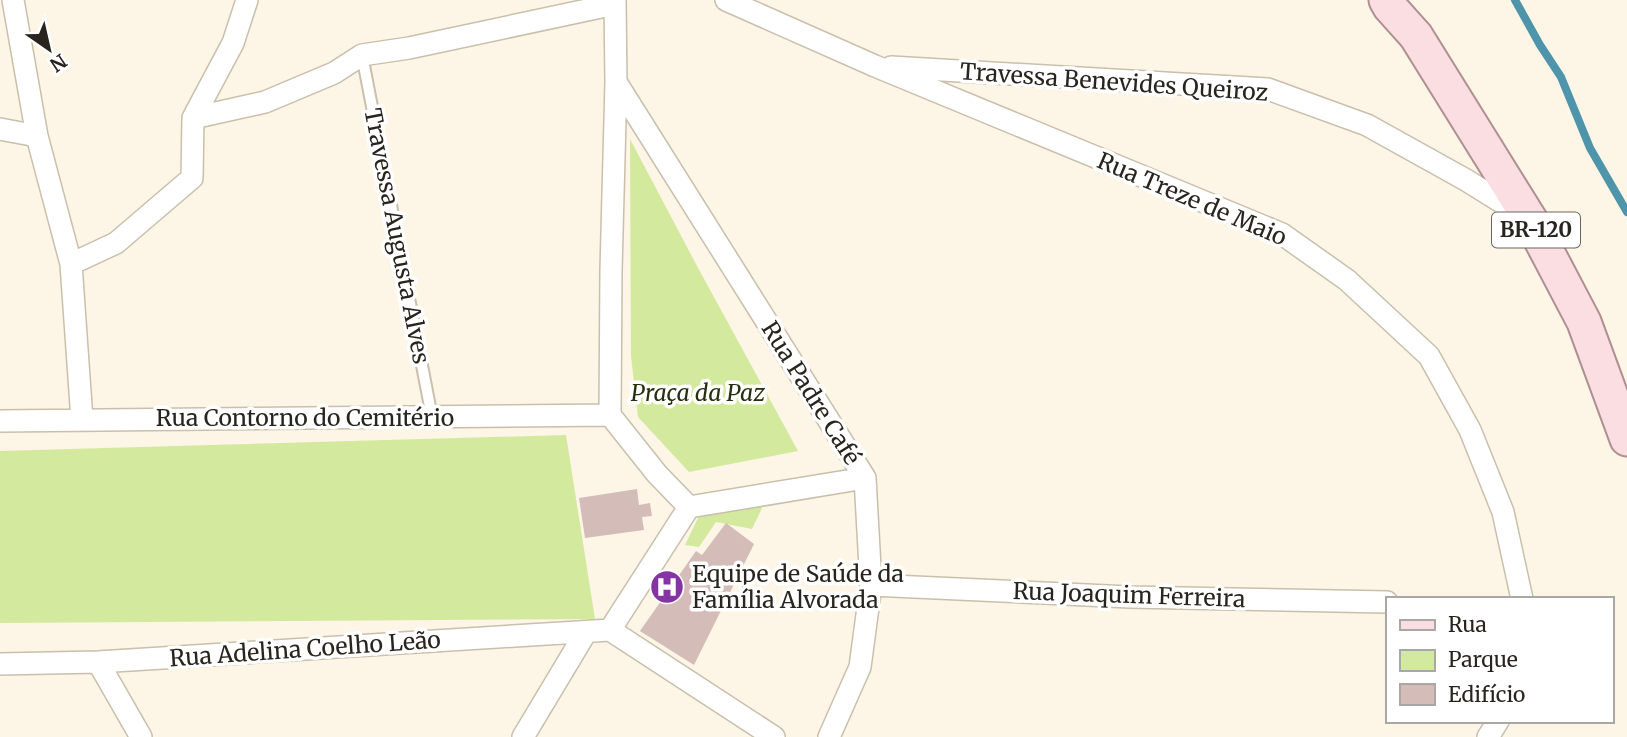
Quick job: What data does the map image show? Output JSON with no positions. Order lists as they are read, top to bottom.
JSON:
{
  "streets": {
    "main road": ["BR-120"],
    "street": [
      "Travessa Benevides Queiroz",
      "Rua Treze de Maio",
      "Rua Padre Café",
      "Rua Contorno do Cemitério",
      "Rua Joaquim Ferreira",
      "Rua Adelina Coelho Leão"
    ],
    "lane": ["Travessa Augusta Alves"]
  },
  "crossings": [
    ["Travessa Benevides Queiroz", "Rua Treze de Maio"],
    ["Travessa Benevides Queiroz", "BR-120"],
    ["Travessa Augusta Alves", "Rua Contorno do Cemitério"],
    ["Rua Padre Café", "Rua Joaquim Ferreira"]
  ],
  "parks": ["Praça da Paz"],
  "places": {
    "hospital": ["Equipe de Saúde da Família Alvorada"]
  },
  "legend": ["Rua", "Parque", "Edifício"],
  "north": "bottom right"
}
